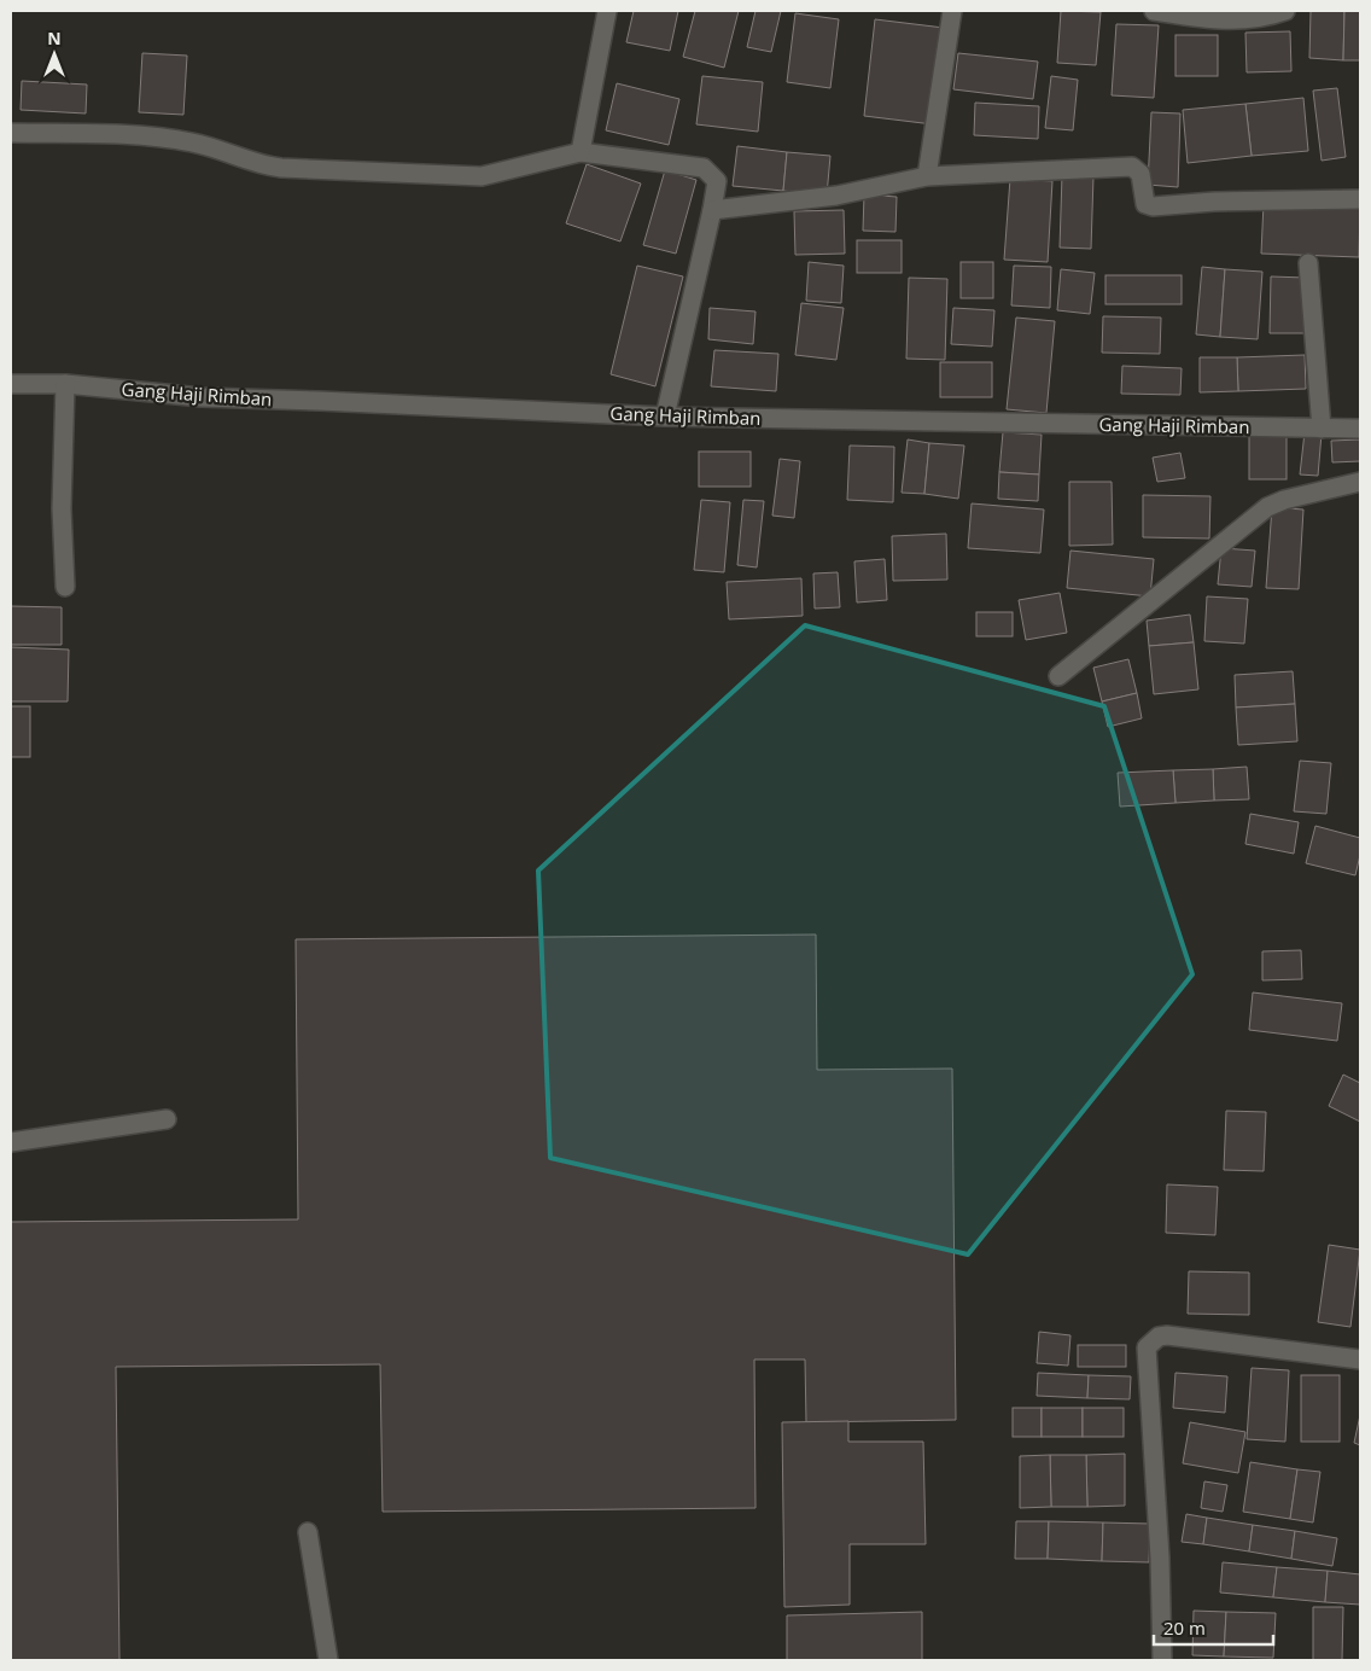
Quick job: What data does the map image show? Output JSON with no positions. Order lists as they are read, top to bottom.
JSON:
{
  "streets": {
    "street": ["Gang Haji Rimban"]
  },
  "scale_bar": "20 m",
  "north": "top"
}
